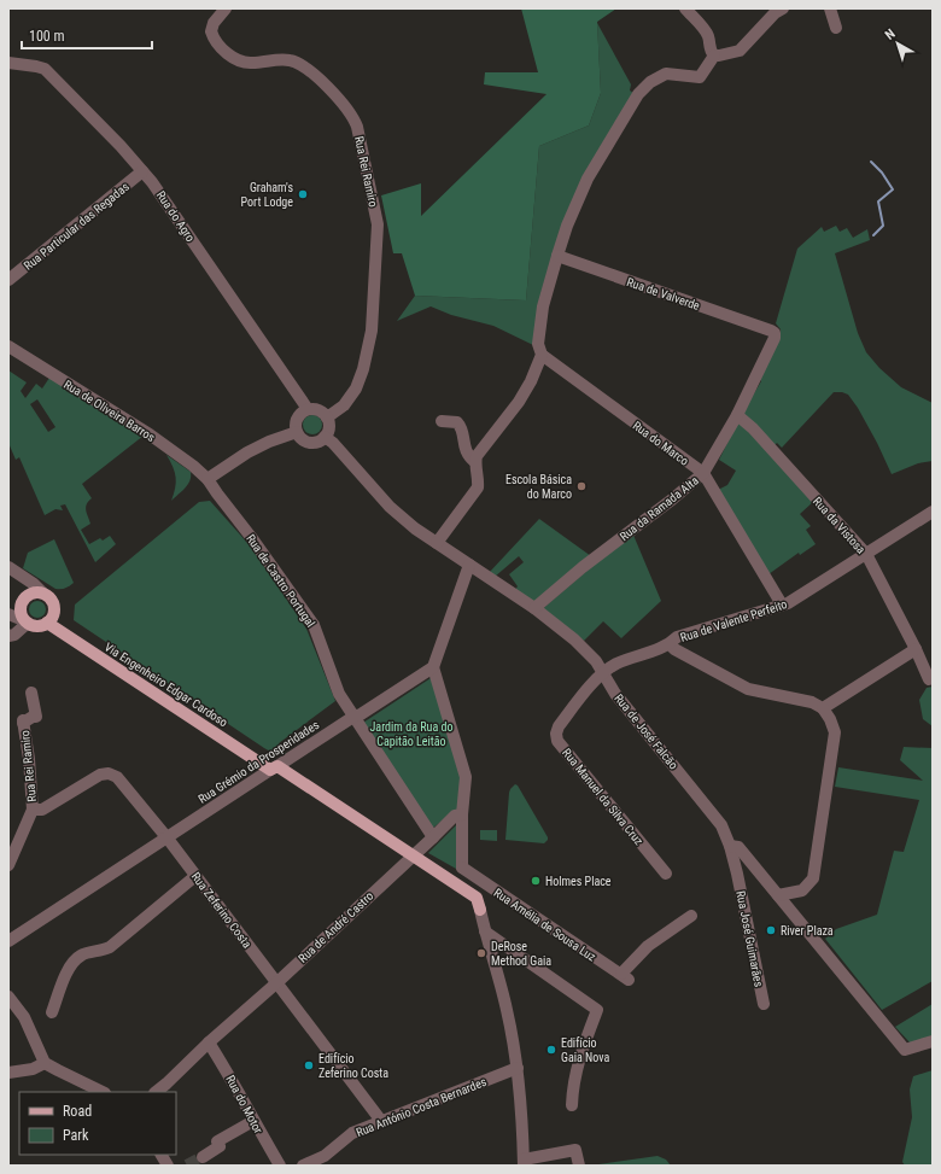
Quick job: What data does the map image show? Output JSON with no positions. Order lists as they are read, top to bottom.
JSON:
{
  "streets": {
    "main road": ["Via Engenheiro Edgar Cardoso"],
    "street": [
      "Rua Rei Ramiro",
      "Rua do Agro",
      "Rua Particular das Regadas",
      "Rua de Valverde",
      "Rua de Oliveira Barros",
      "Rua do Marco",
      "Rua da Ramada Alta",
      "Rua da Vistosa",
      "Rua de Castro Portugal",
      "Rua de Valente Perfeito",
      "Rua de José Falcão",
      "Rua Grémio da Prosperidades",
      "Rua Manuel da Silva Cruz",
      "Rua Zeferino Costa",
      "Rua Amélia de Sousa Luz",
      "Rua de André Castro",
      "Rua José Guimarães",
      "Rua do Motor",
      "Rua António Costa Bernardes"
    ]
  },
  "crossings": [
    ["Rua Rei Ramiro", "Rua do Agro"],
    ["Rua Rei Ramiro", "Rua de José Falcão"],
    ["Rua Rei Ramiro", "Rua Zeferino Costa"],
    ["Rua do Agro", "Rua Particular das Regadas"],
    ["Rua do Agro", "Rua de José Falcão"],
    ["Rua de Valverde", "Rua da Ramada Alta"],
    ["Rua de Oliveira Barros", "Rua de Castro Portugal"],
    ["Rua do Marco", "Rua da Ramada Alta"],
    ["Rua do Marco", "Rua de Valente Perfeito"],
    ["Rua da Ramada Alta", "Rua da Vistosa"],
    ["Rua da Ramada Alta", "Rua de José Falcão"],
    ["Rua da Vistosa", "Rua de Valente Perfeito"],
    ["Rua de Castro Portugal", "Rua Grémio da Prosperidades"],
    ["Rua de Castro Portugal", "Rua de André Castro"],
    ["Rua de Valente Perfeito", "Rua de José Falcão"],
    ["Rua de Valente Perfeito", "Rua Manuel da Silva Cruz"],
    ["Via Engenheiro Edgar Cardoso", "Rua Grémio da Prosperidades"],
    ["Via Engenheiro Edgar Cardoso", "Rua de André Castro"],
    ["Rua de José Falcão", "Rua Manuel da Silva Cruz"],
    ["Rua de José Falcão", "Rua José Guimarães"],
    ["Rua Grémio da Prosperidades", "Rua Zeferino Costa"],
    ["Rua Zeferino Costa", "Rua de André Castro"],
    ["Rua Zeferino Costa", "Rua António Costa Bernardes"],
    ["Rua de André Castro", "Rua do Motor"]
  ],
  "parks": ["Jardim da Rua do Capitão Leitão"],
  "places": [
    "Graham's Port Lodge",
    "Escola Básica do Marco",
    "Holmes Place",
    "River Plaza",
    "DeRose Method Gaia",
    "Edifício Gaia Nova",
    "Edifício Zeferino Costa"
  ],
  "legend": ["Road", "Park"],
  "scale_bar": "100 m",
  "north": "top left"
}
